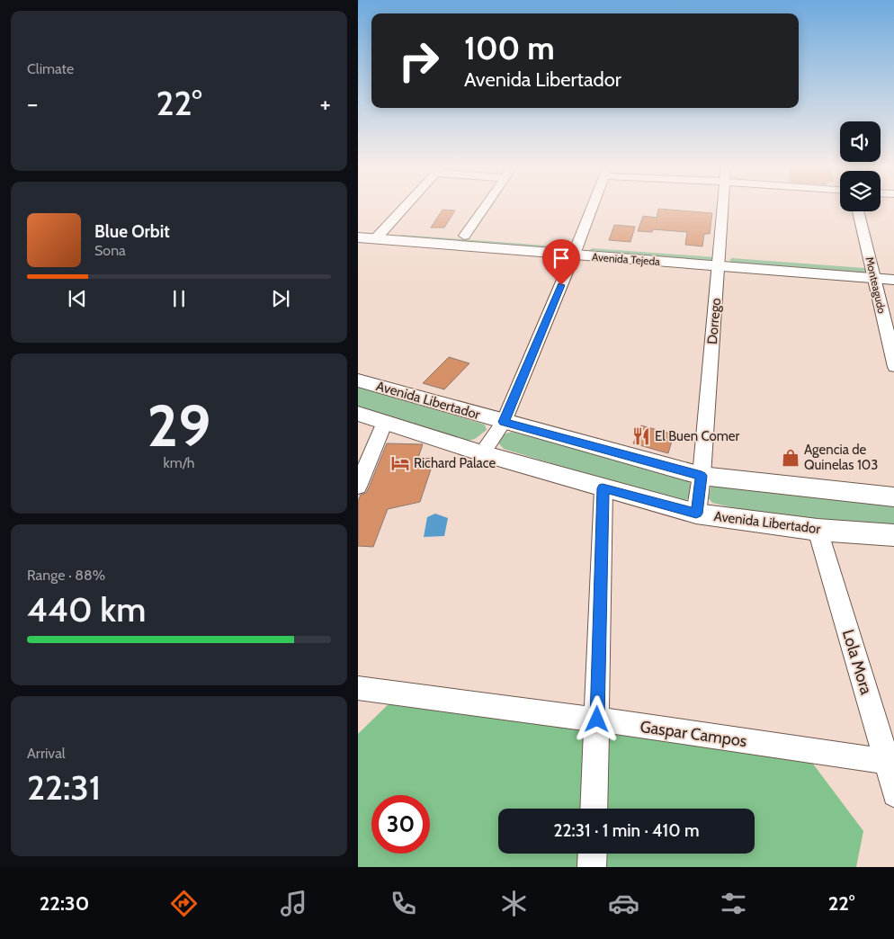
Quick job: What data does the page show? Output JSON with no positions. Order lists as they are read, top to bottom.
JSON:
{
  "streets": {
    "main road": ["Avenida Tejeda", "Avenida Libertador"],
    "street": [
      "Monteagudo",
      "Dorrego",
      "Lola Mora",
      "Gaspar Campos"
    ]
  },
  "crossings": [
    ["Avenida Tejeda", "Monteagudo"],
    ["Avenida Tejeda", "Dorrego"],
    ["Dorrego", "Avenida Libertador"],
    ["Avenida Libertador", "Lola Mora"],
    ["Lola Mora", "Gaspar Campos"]
  ],
  "places": {
    "restaurant": ["El Buen Comer"],
    "shop": ["Agencia de Quinelas 103"],
    "hotel": ["Richard Palace"]
  },
  "page": {
    "tile": [
      "Climate",
      ["29", "km/h"],
      ["Range · 88%", "440 km"],
      ["Arrival", "22:31"]
    ],
    "turn": ["100 m", "Avenida Libertador"],
    "heat": ["−", "22°", "+"],
    "song": ["Blue Orbit", "Sona"],
    "limit": "30",
    "trip": "22:31 · 1 min · 410 m",
    "tabs": ["22:30", "22°"]
  }
}
